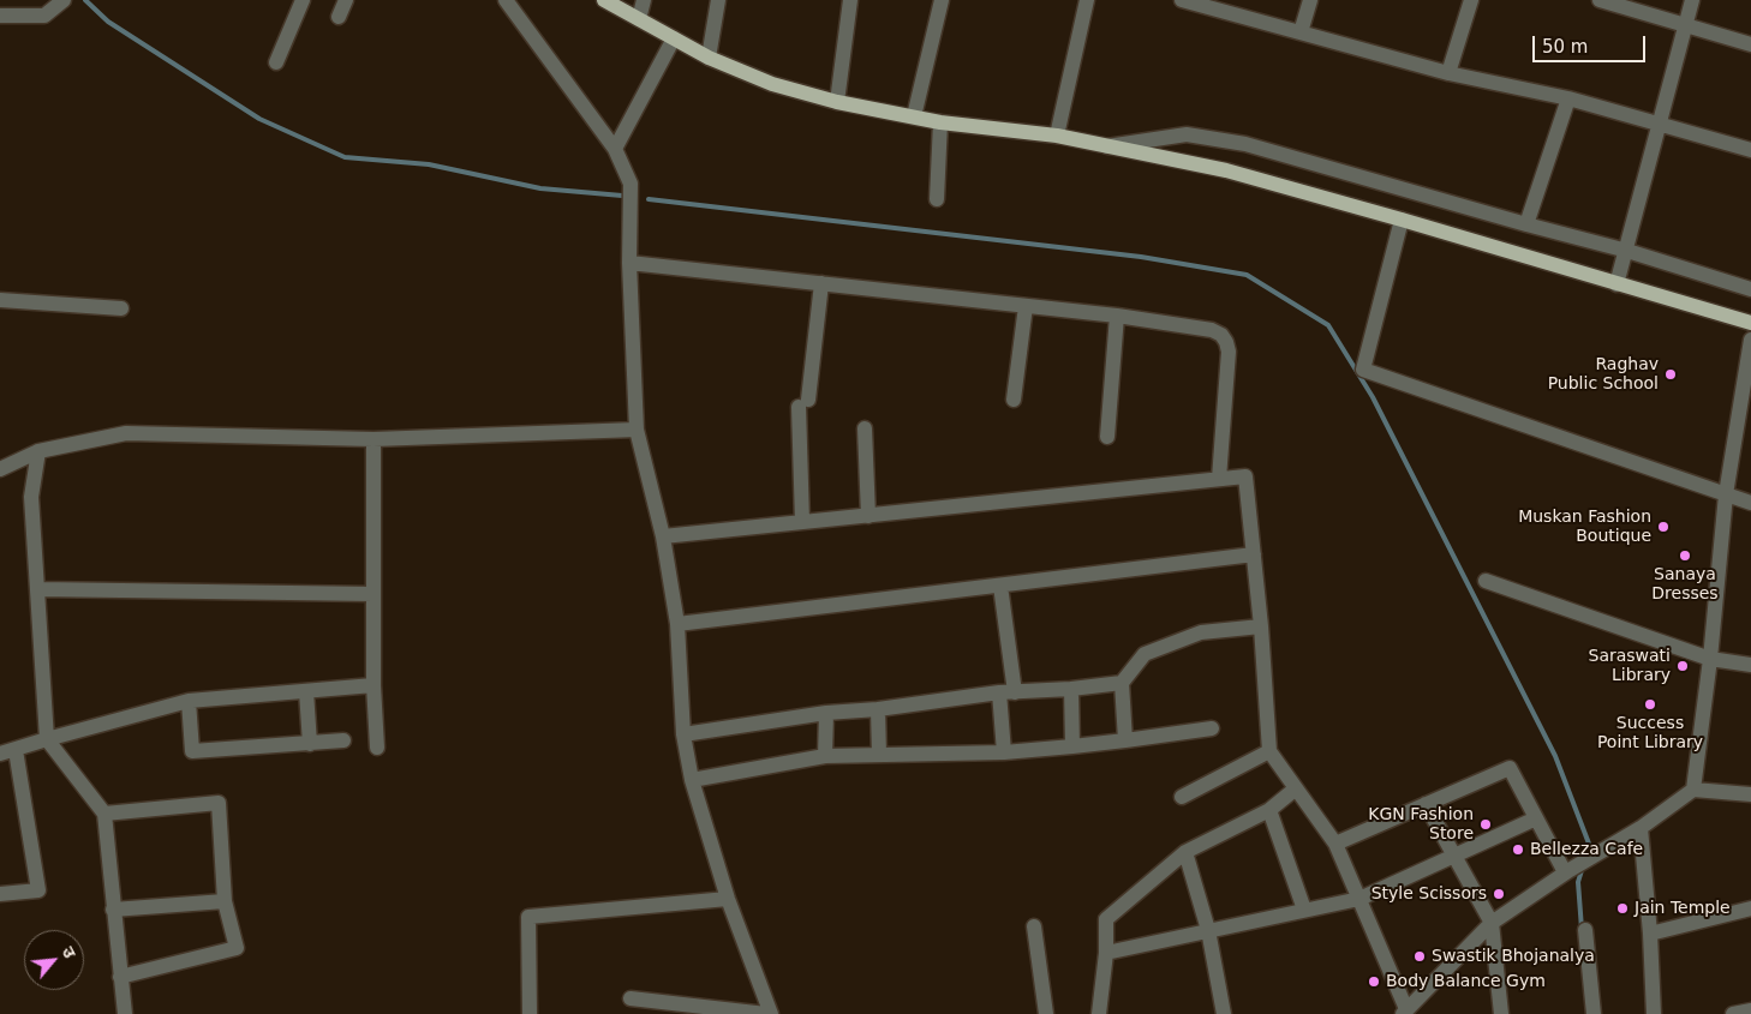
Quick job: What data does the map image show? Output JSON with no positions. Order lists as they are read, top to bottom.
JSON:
{
  "places": [
    "Raghav Public School",
    "Muskan Fashion Boutique",
    "Sanaya Dresses",
    "Saraswati Library",
    "Success Point Library",
    "KGN Fashion Store",
    "Bellezza Cafe",
    "Style Scissors",
    "Jain Temple",
    "Swastik Bhojanalya",
    "Body Balance Gym"
  ],
  "scale_bar": "50 m",
  "north": "top right"
}
